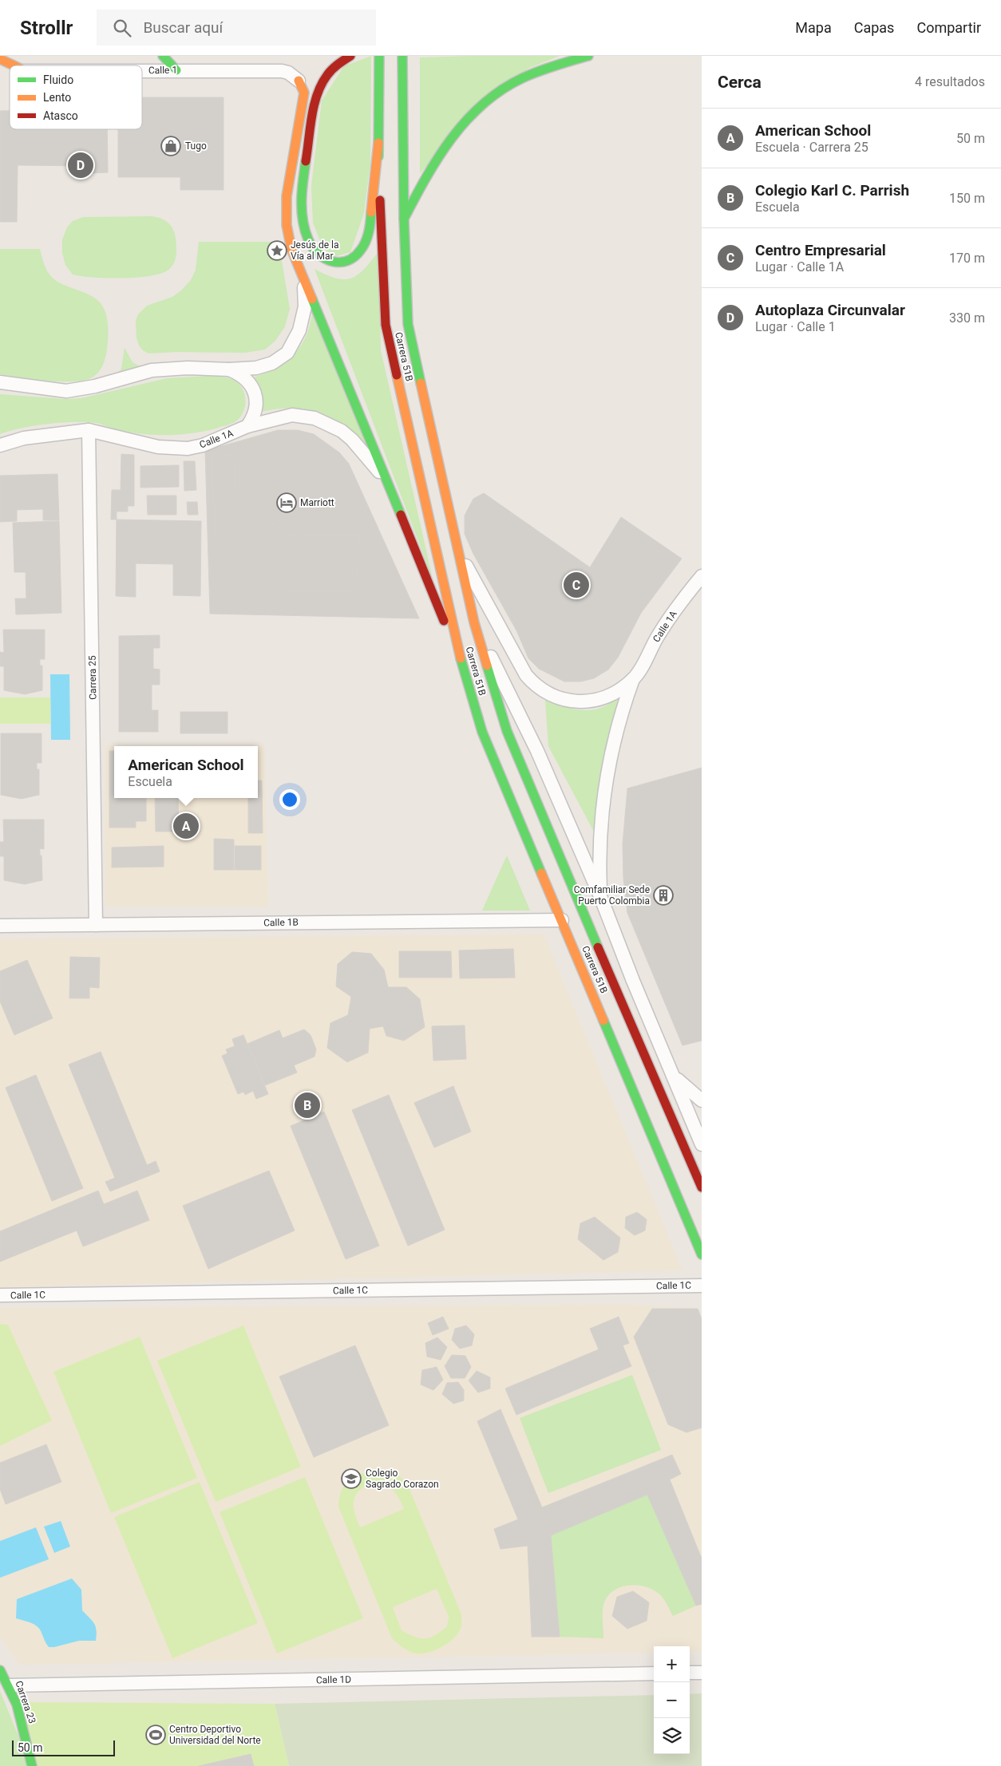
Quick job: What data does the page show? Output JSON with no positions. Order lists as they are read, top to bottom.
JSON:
{
  "streets": {
    "main road": ["Carrera 51B", "Carrera 23"],
    "street": [
      "Calle 1",
      "Calle 1A",
      "Carrera 25",
      "Calle 1B",
      "Calle 1C",
      "Calle 1D"
    ]
  },
  "crossings": [
    ["Carrera 51B", "Calle 1B"],
    ["Calle 1A", "Carrera 25"],
    ["Carrera 25", "Calle 1B"],
    ["Calle 1D", "Carrera 23"]
  ],
  "places": {
    "shop": ["Tugo"],
    "place": ["Jesús de la Vía al Mar"],
    "hotel": ["Marriott"],
    "building": ["Comfamiliar Sede Puerto Colombia"],
    "school or university": ["Colegio Sagrado Corazon"],
    "sports": ["Centro Deportivo Universidad del Norte"]
  },
  "legend": ["Fluido", "Lento", "Atasco"],
  "scale_bar": "50 m",
  "page": {
    "header": "Strollr",
    "search": "Buscar aquí",
    "nav": ["Mapa", "Capas", "Compartir"],
    "heading": ["Cerca", "4 resultados"],
    "list": [
      {
        "mark": "A",
        "name": "American School",
        "note": "Escuela · Carrera 25",
        "value": "50 m"
      },
      {
        "mark": "B",
        "name": "Colegio Karl C. Parrish",
        "note": "Escuela",
        "value": "150 m"
      },
      {
        "mark": "C",
        "name": "Centro Empresarial",
        "note": "Lugar · Calle 1A",
        "value": "170 m"
      },
      {
        "mark": "D",
        "name": "Autoplaza Circunvalar",
        "note": "Lugar · Calle 1",
        "value": "330 m"
      }
    ],
    "pins": [
      "D",
      "C",
      "A",
      "B"
    ],
    "popup": ["American School", "Escuela"],
    "map_buttons": ["+", "−"],
    "scale": "50 m"
  }
}
